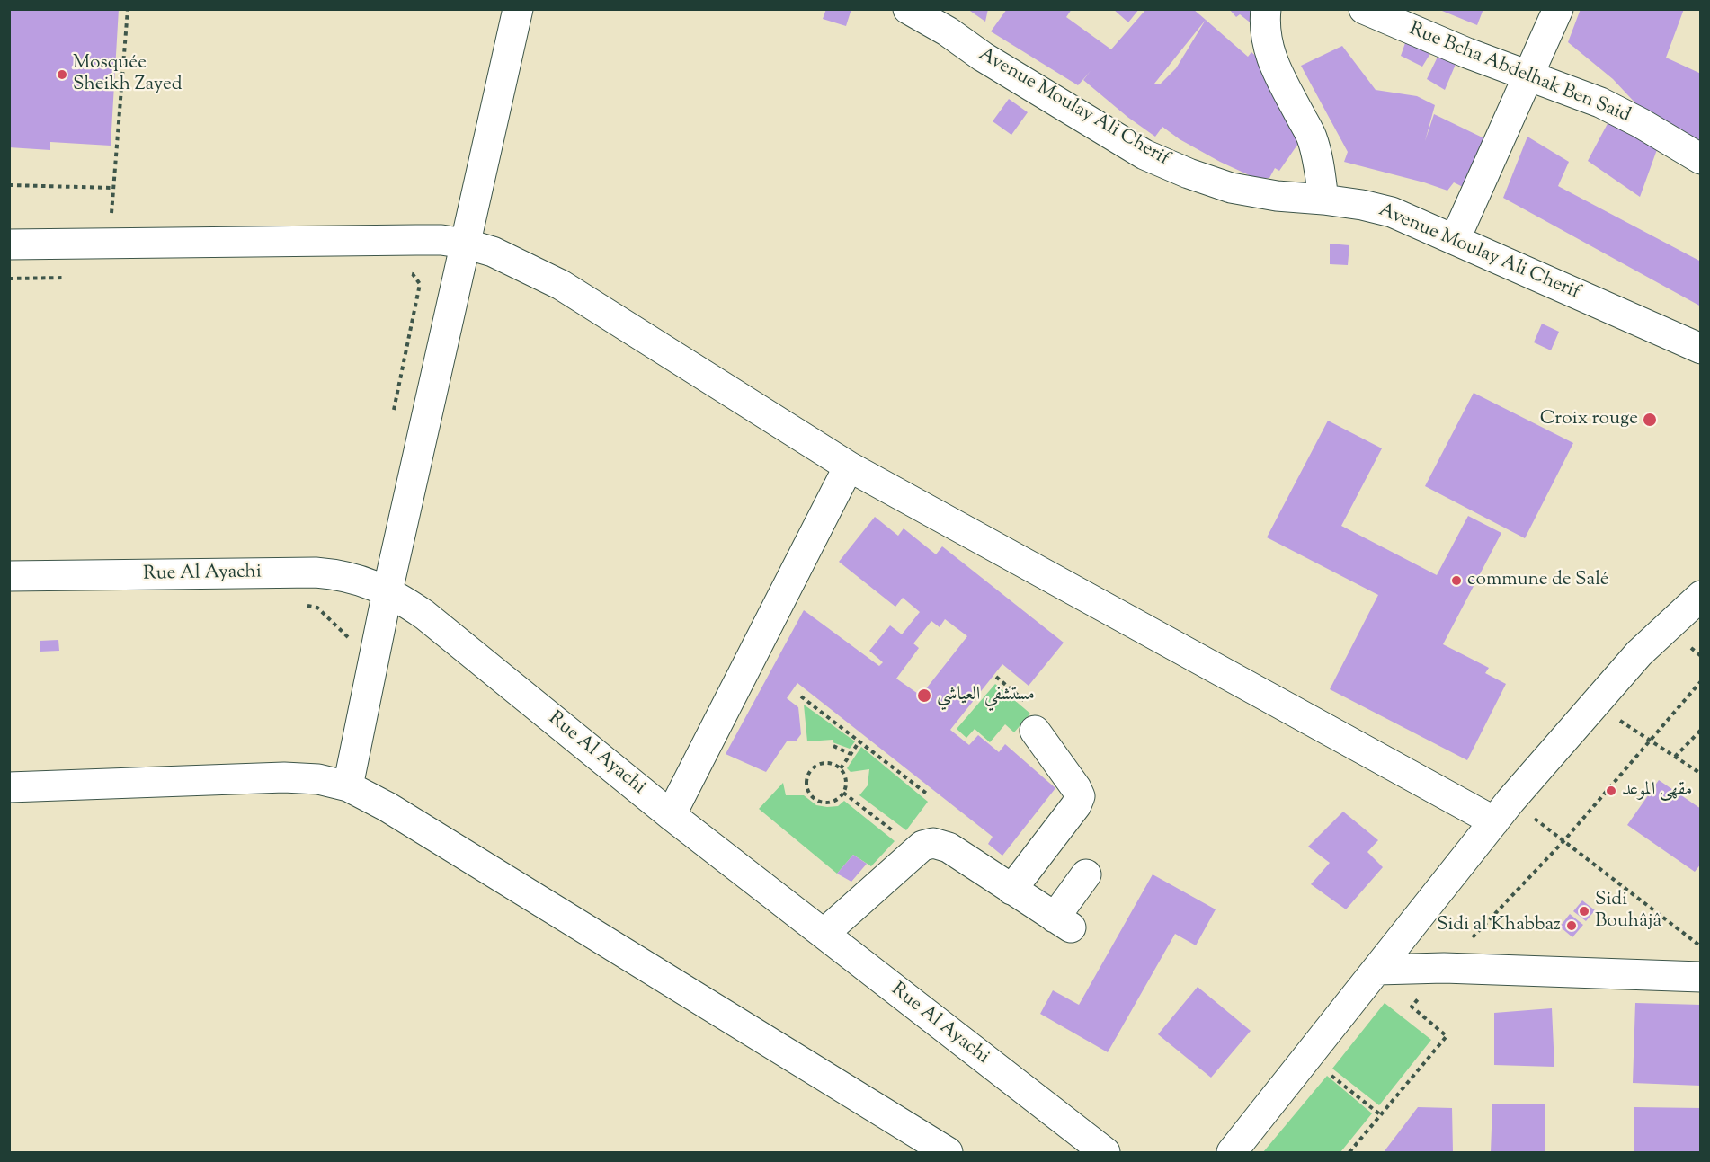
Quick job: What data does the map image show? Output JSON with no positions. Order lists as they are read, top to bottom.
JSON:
{
  "streets": {
    "street": ["Rue Bcha Abdelhak Ben Said", "Avenue Moulay Ali Cherif", "Rue Al Ayachi"]
  },
  "places": [
    "Mosquée Sheikh Zayed",
    "Croix rouge",
    "commune de Salé",
    "مستشفي العياشي",
    "مقهى الموعد",
    "Sidi Bouhâjâ",
    "Sidi al Khabbaz"
  ]
}
